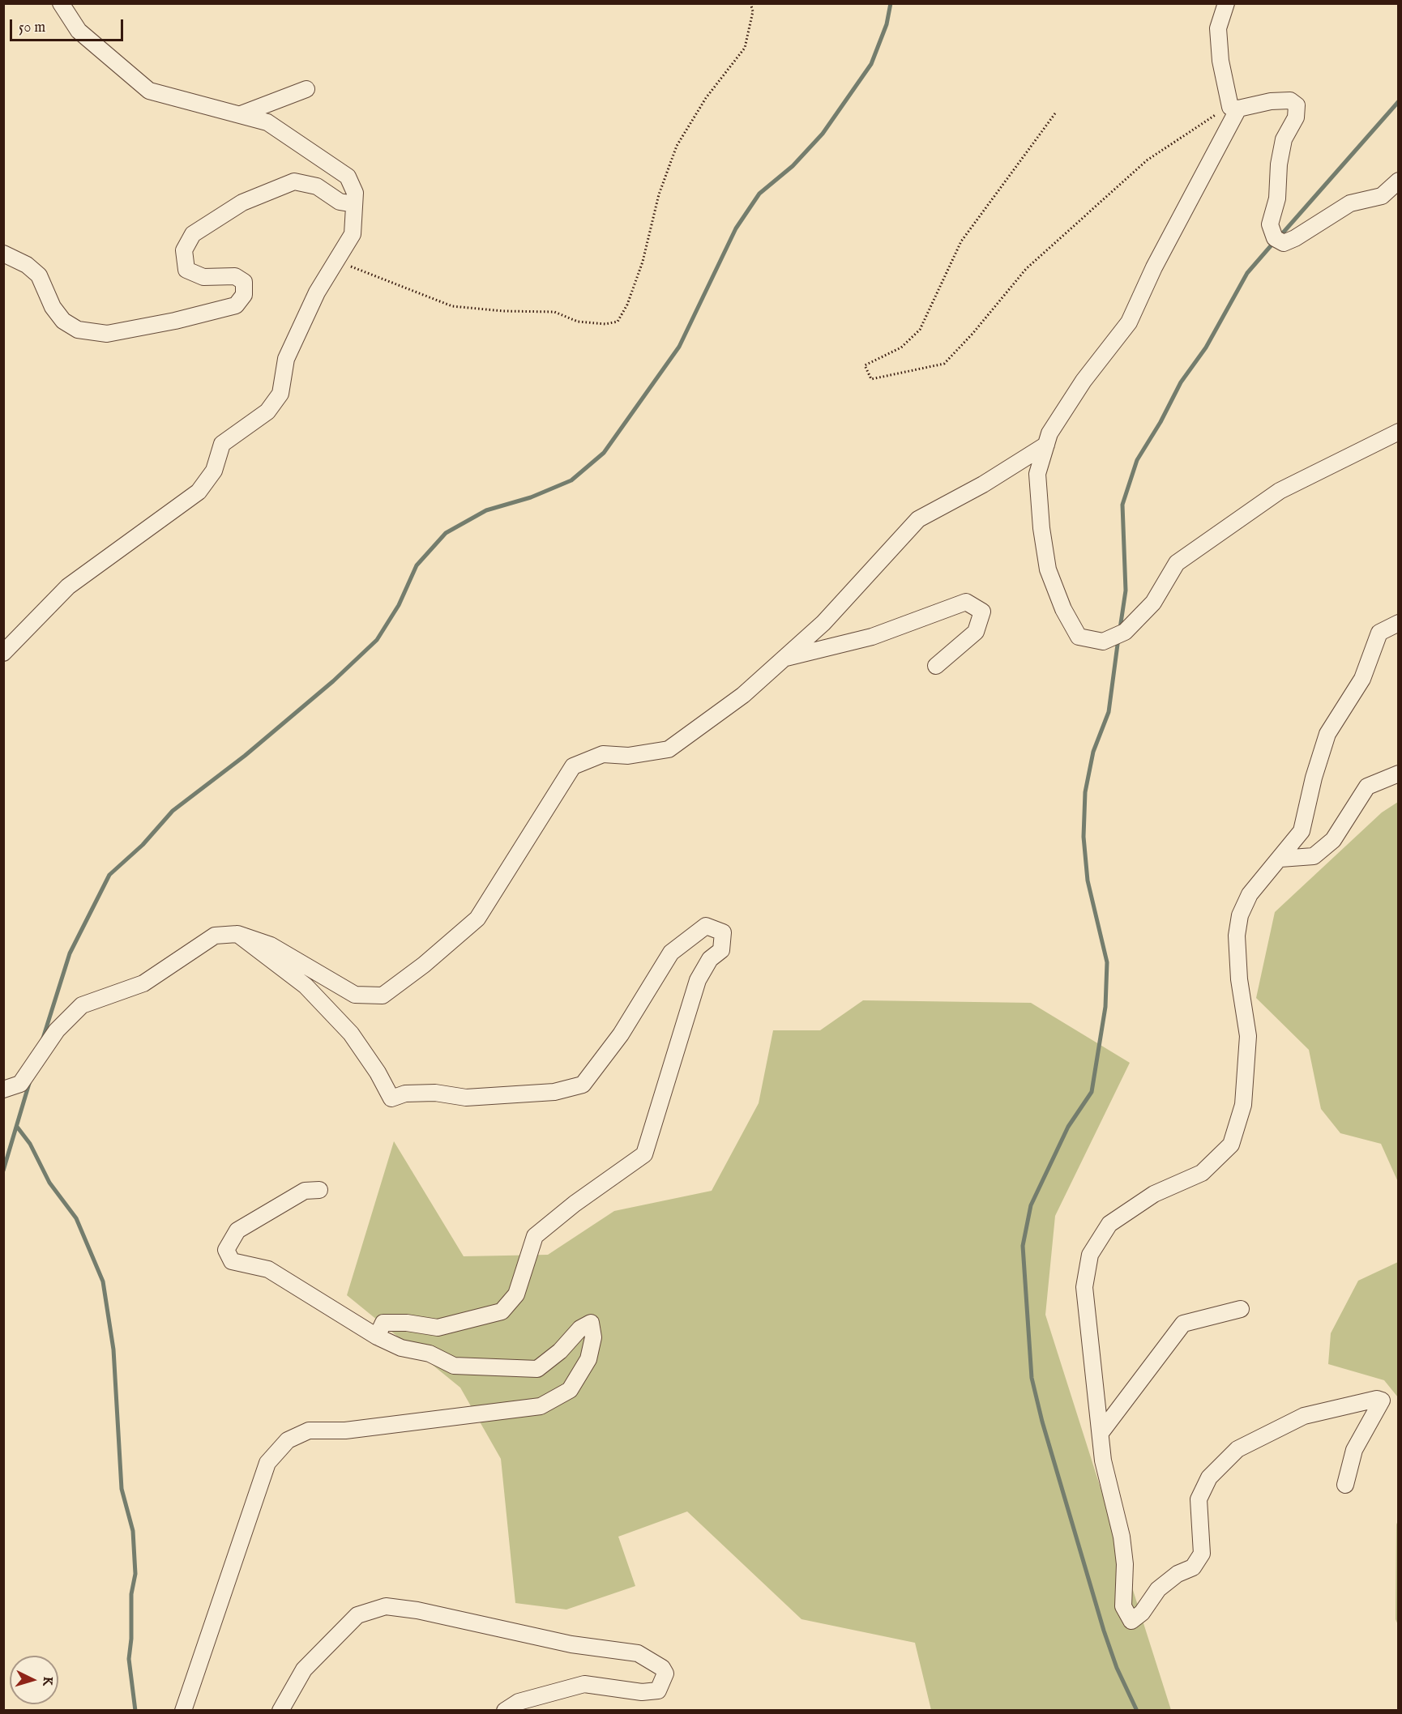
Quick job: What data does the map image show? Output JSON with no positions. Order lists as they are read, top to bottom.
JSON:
{
  "scale_bar": "50 m",
  "north": "right"
}
